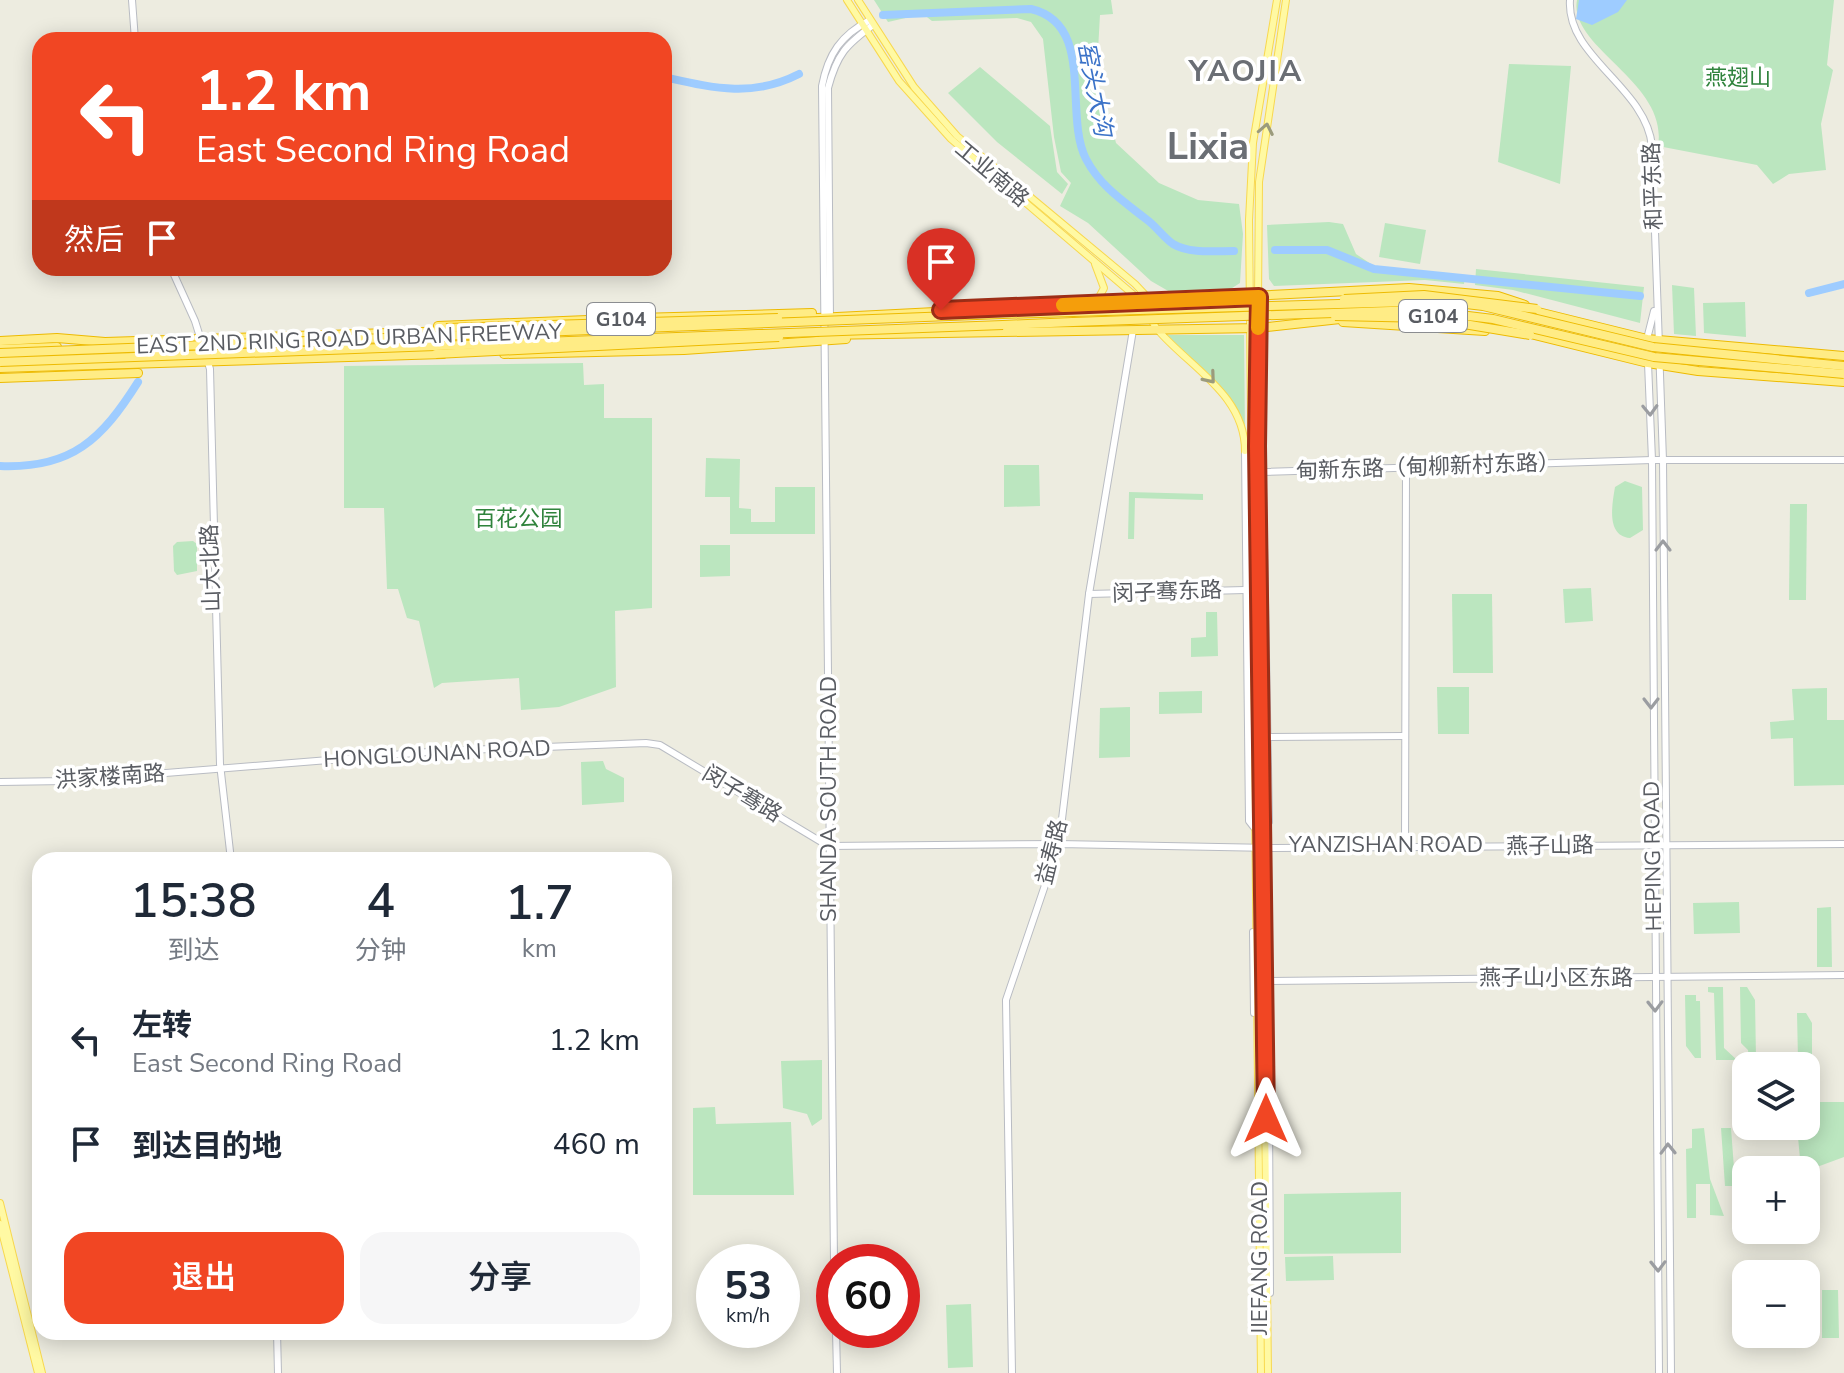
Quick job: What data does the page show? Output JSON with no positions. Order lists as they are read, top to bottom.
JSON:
{
  "streets": {
    "highway": ["G104", "EAST 2ND RING ROAD URBAN FREEWAY"],
    "main road": ["工业南路", "JIEFANG ROAD"],
    "street": [
      "和平东路",
      "甸新东路（甸柳新村东路）",
      "山大北路",
      "闵子骞东路",
      "HONGLOUNAN ROAD",
      "洪家楼南路",
      "闵子骞路",
      "SHANDA SOUTH ROAD",
      "燕子山路",
      "益寿路",
      "HEPING ROAD",
      "燕子山小区东路"
    ]
  },
  "crossings": [
    ["工业南路", "G104"],
    ["工业南路", "SHANDA SOUTH ROAD"],
    ["和平东路", "HEPING ROAD"],
    ["G104", "EAST 2ND RING ROAD URBAN FREEWAY"],
    ["G104", "山大北路"],
    ["G104", "SHANDA SOUTH ROAD"],
    ["G104", "JIEFANG ROAD"],
    ["EAST 2ND RING ROAD URBAN FREEWAY", "SHANDA SOUTH ROAD"],
    ["甸新东路（甸柳新村东路）", "HEPING ROAD"],
    ["山大北路", "HONGLOUNAN ROAD"],
    ["山大北路", "洪家楼南路"],
    ["闵子骞东路", "益寿路"],
    ["HONGLOUNAN ROAD", "洪家楼南路"],
    ["HONGLOUNAN ROAD", "闵子骞路"],
    ["闵子骞路", "SHANDA SOUTH ROAD"],
    ["闵子骞路", "燕子山路"],
    ["SHANDA SOUTH ROAD", "燕子山路"],
    ["燕子山路", "益寿路"],
    ["燕子山路", "HEPING ROAD"],
    ["燕子山路", "JIEFANG ROAD"],
    ["HEPING ROAD", "燕子山小区东路"]
  ],
  "districts": ["YAOJIA", "Lixia"],
  "water": ["窑头大沟"],
  "parks": ["燕翅山", "百花公园"],
  "page": {
    "turn": ["1.2 km", "East Second Ring Road"],
    "then": "然后",
    "eta": [
      "15:38",
      "到达",
      "4",
      "分钟",
      "1.7",
      "km"
    ],
    "list": [
      {
        "name": "左转",
        "note": "East Second Ring Road",
        "value": "1.2 km"
      },
      {
        "name": "到达目的地",
        "value": "460 m"
      }
    ],
    "map_buttons": ["+", "−"],
    "buttons": ["退出", "分享"],
    "speed": "53 km/h",
    "limit": "60"
  }
}
